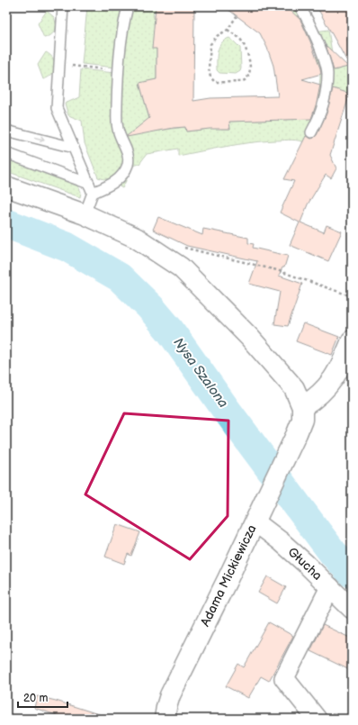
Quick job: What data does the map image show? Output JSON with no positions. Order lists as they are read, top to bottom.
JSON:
{
  "streets": {
    "main road": ["Adama Mickiewicza"],
    "street": ["Głucha"]
  },
  "crossings": [
    ["Głucha", "Adama Mickiewicza"]
  ],
  "water": ["Nysa Szalona"],
  "scale_bar": "20 m"
}
